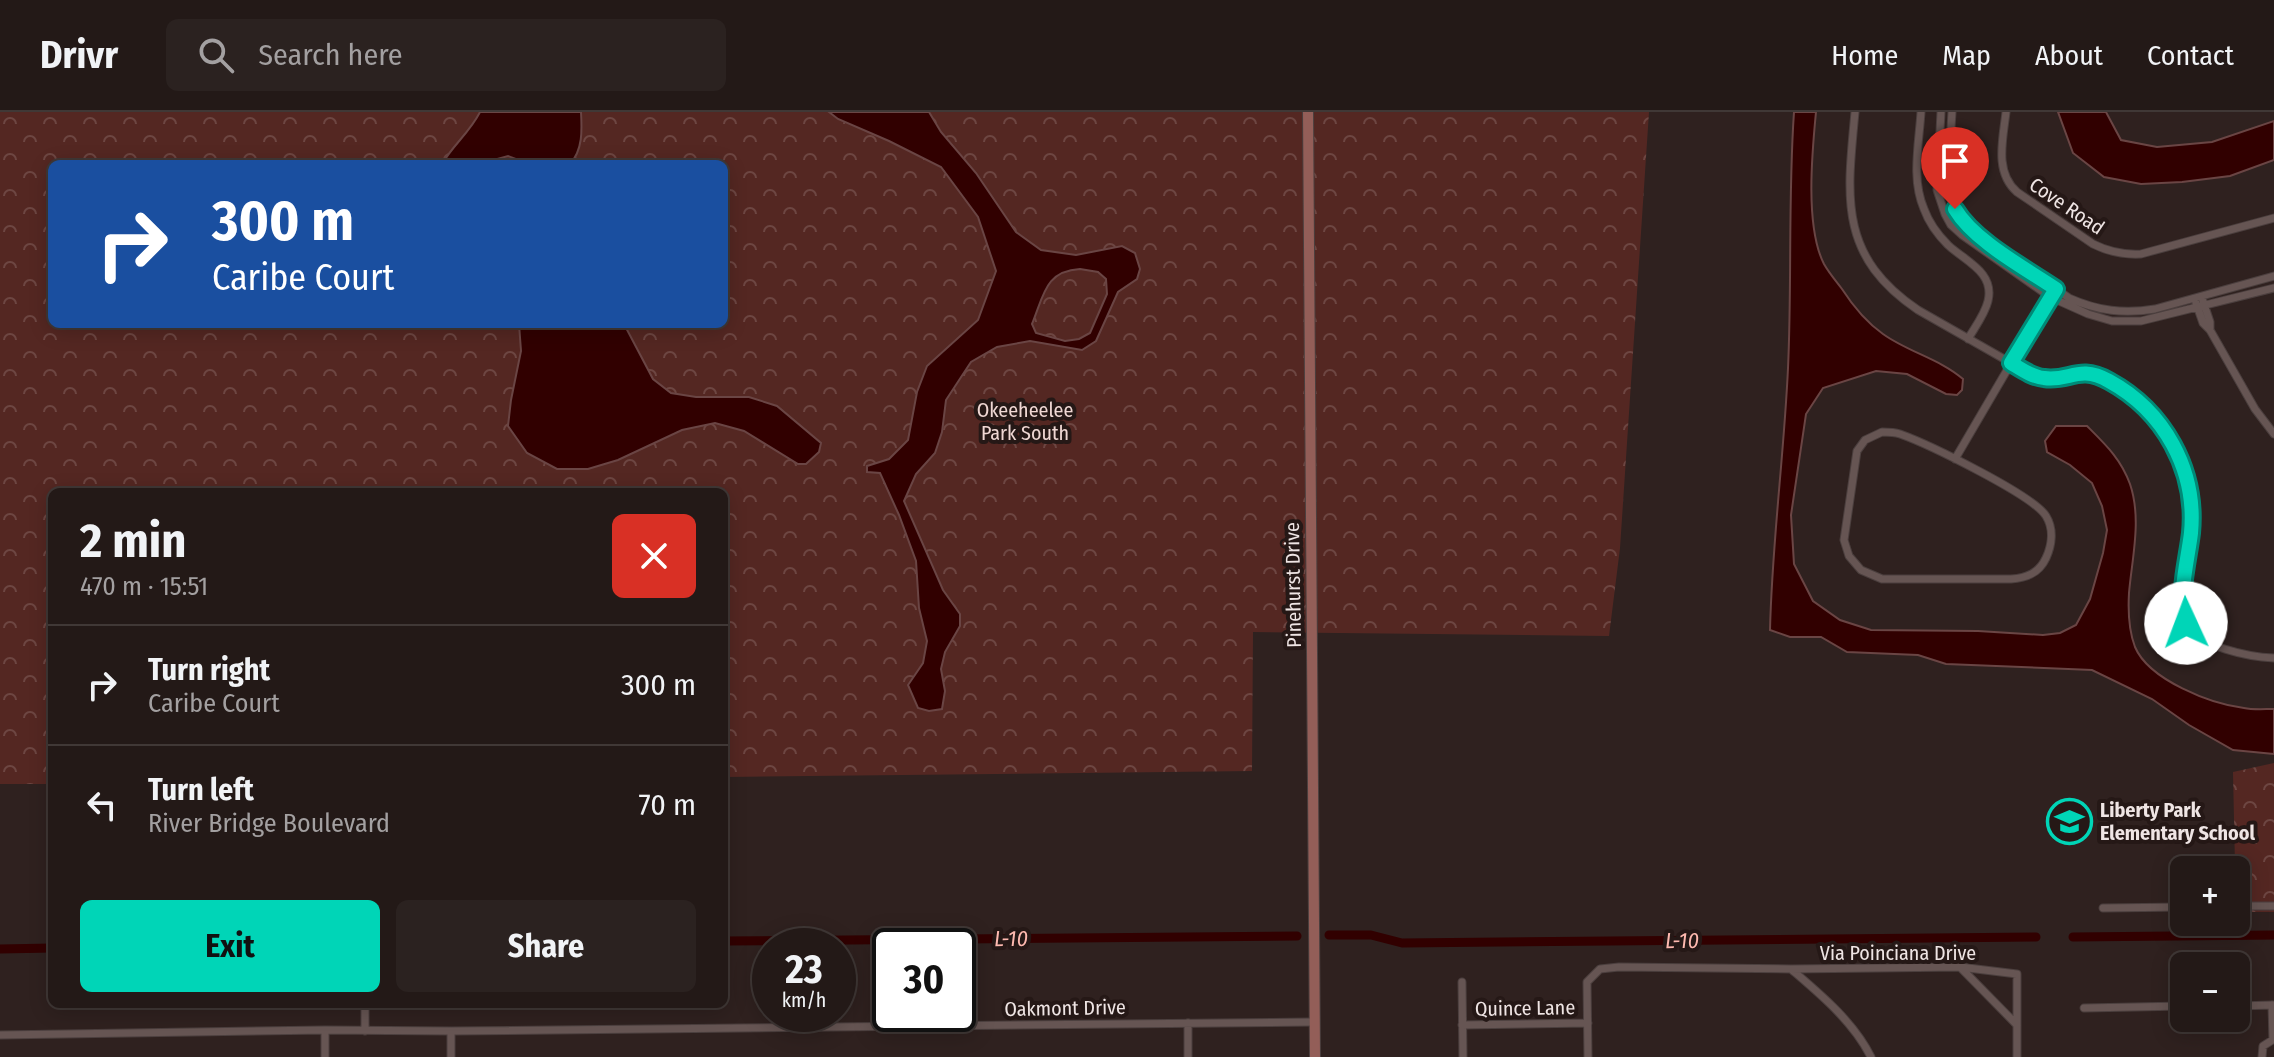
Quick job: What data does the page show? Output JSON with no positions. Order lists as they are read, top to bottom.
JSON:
{
  "streets": {
    "street": [
      "Cove Road",
      "Pinehurst Drive",
      "Via Poinciana Drive",
      "Oakmont Drive",
      "Quince Lane"
    ]
  },
  "crossings": [
    ["Pinehurst Drive", "Oakmont Drive"],
    ["Via Poinciana Drive", "Quince Lane"]
  ],
  "water": ["L-10"],
  "parks": ["Okeeheelee Park South"],
  "places": {
    "school or university": ["Liberty Park Elementary School"]
  },
  "page": {
    "header": "Drivr",
    "search": "Search here",
    "nav": [
      "Home",
      "Map",
      "About",
      "Contact"
    ],
    "turn": ["300 m", "Caribe Court"],
    "heading": ["2 min", "470 m · 15:51"],
    "list": [
      {
        "name": "Turn right",
        "note": "Caribe Court",
        "value": "300 m"
      },
      {
        "name": "Turn left",
        "note": "River Bridge Boulevard",
        "value": "70 m"
      }
    ],
    "map_buttons": ["+", "−"],
    "buttons": ["Exit", "Share"],
    "speed": "23 km/h",
    "limit": "30"
  }
}
